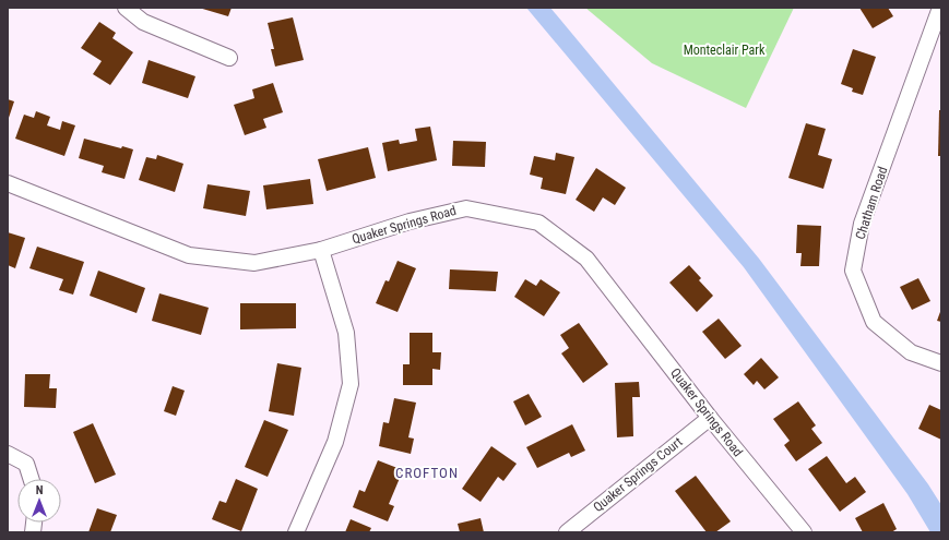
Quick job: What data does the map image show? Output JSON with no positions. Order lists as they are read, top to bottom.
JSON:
{
  "streets": {
    "street": ["Chatham Road", "Quaker Springs Road", "Quaker Springs Court"]
  },
  "crossings": [
    ["Quaker Springs Road", "Quaker Springs Court"]
  ],
  "districts": ["CROFTON"],
  "parks": ["Monteclair Park"],
  "north": "top"
}
